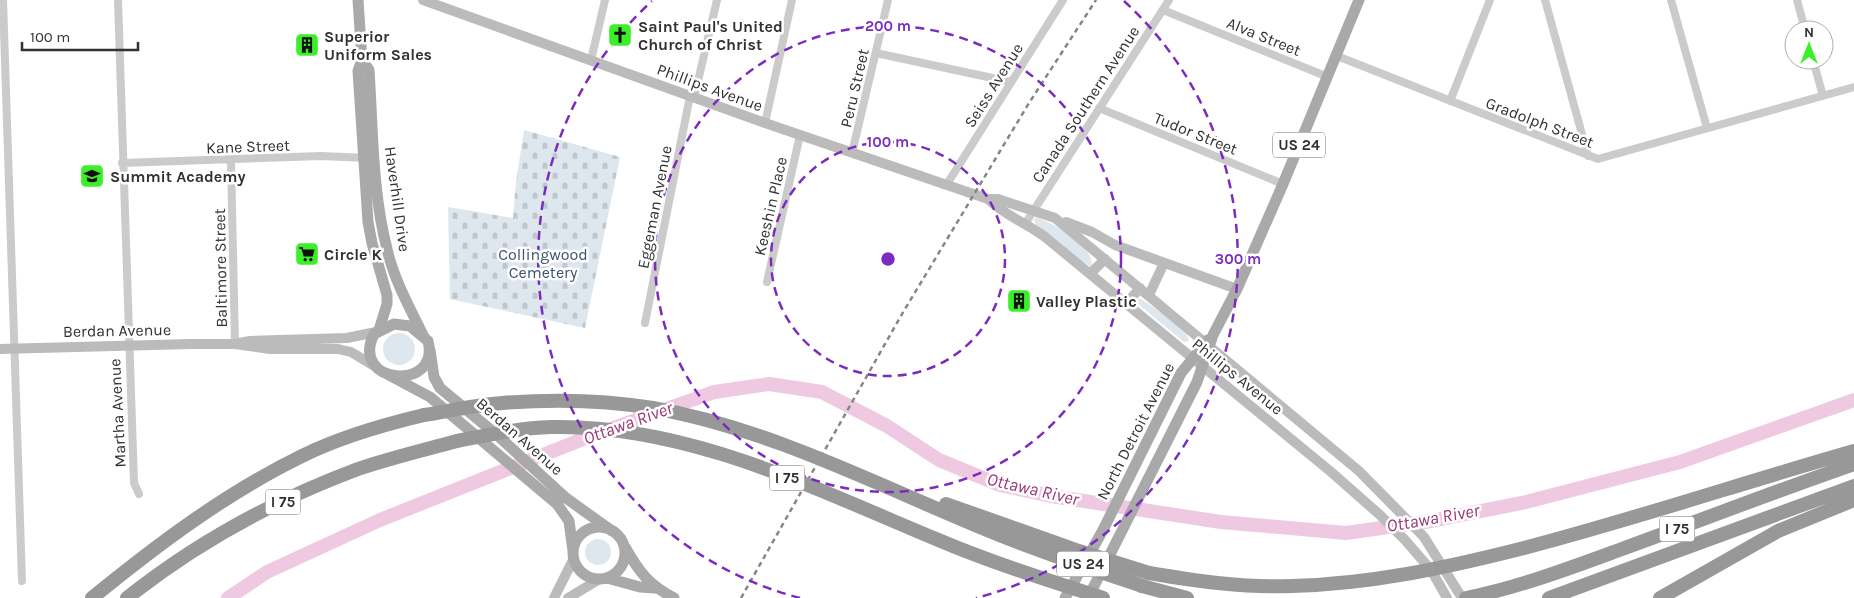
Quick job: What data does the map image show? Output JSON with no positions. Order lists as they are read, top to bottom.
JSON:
{
  "streets": {
    "highway": ["I 75"],
    "main road": [
      "US 24",
      "Haverhill Drive",
      "Berdan Avenue",
      "North Detroit Avenue"
    ],
    "street": [
      "Alva Street",
      "Seiss Avenue",
      "Phillips Avenue",
      "Peru Street",
      "Canada Southern Avenue",
      "Gradolph Street",
      "Tudor Street",
      "Kane Street",
      "Keeshin Place",
      "Eggeman Avenue",
      "Baltimore Street",
      "Martha Avenue"
    ]
  },
  "crossings": [
    ["Alva Street", "Canada Southern Avenue"],
    ["Alva Street", "North Detroit Avenue"],
    ["Seiss Avenue", "Phillips Avenue"],
    ["Phillips Avenue", "Peru Street"],
    ["Phillips Avenue", "Canada Southern Avenue"],
    ["Phillips Avenue", "Keeshin Place"],
    ["Phillips Avenue", "Eggeman Avenue"],
    ["Phillips Avenue", "North Detroit Avenue"],
    ["Canada Southern Avenue", "Tudor Street"],
    ["Gradolph Street", "North Detroit Avenue"],
    ["Tudor Street", "North Detroit Avenue"],
    ["Kane Street", "Haverhill Drive"],
    ["Kane Street", "Baltimore Street"],
    ["Kane Street", "Martha Avenue"],
    ["Haverhill Drive", "Berdan Avenue"],
    ["Baltimore Street", "Berdan Avenue"],
    ["Berdan Avenue", "Martha Avenue"]
  ],
  "water": ["Ottawa River"],
  "parks": ["Collingwood Cemetery"],
  "places": {
    "church": ["Saint Paul's United Church of Christ"],
    "building": ["Superior Uniform Sales", "Valley Plastic"],
    "school or university": ["Summit Academy"],
    "supermarket": ["Circle K"]
  },
  "scale_bar": "100 m",
  "north": "top",
  "rings": ["200 m", "100 m", "300 m"]
}
